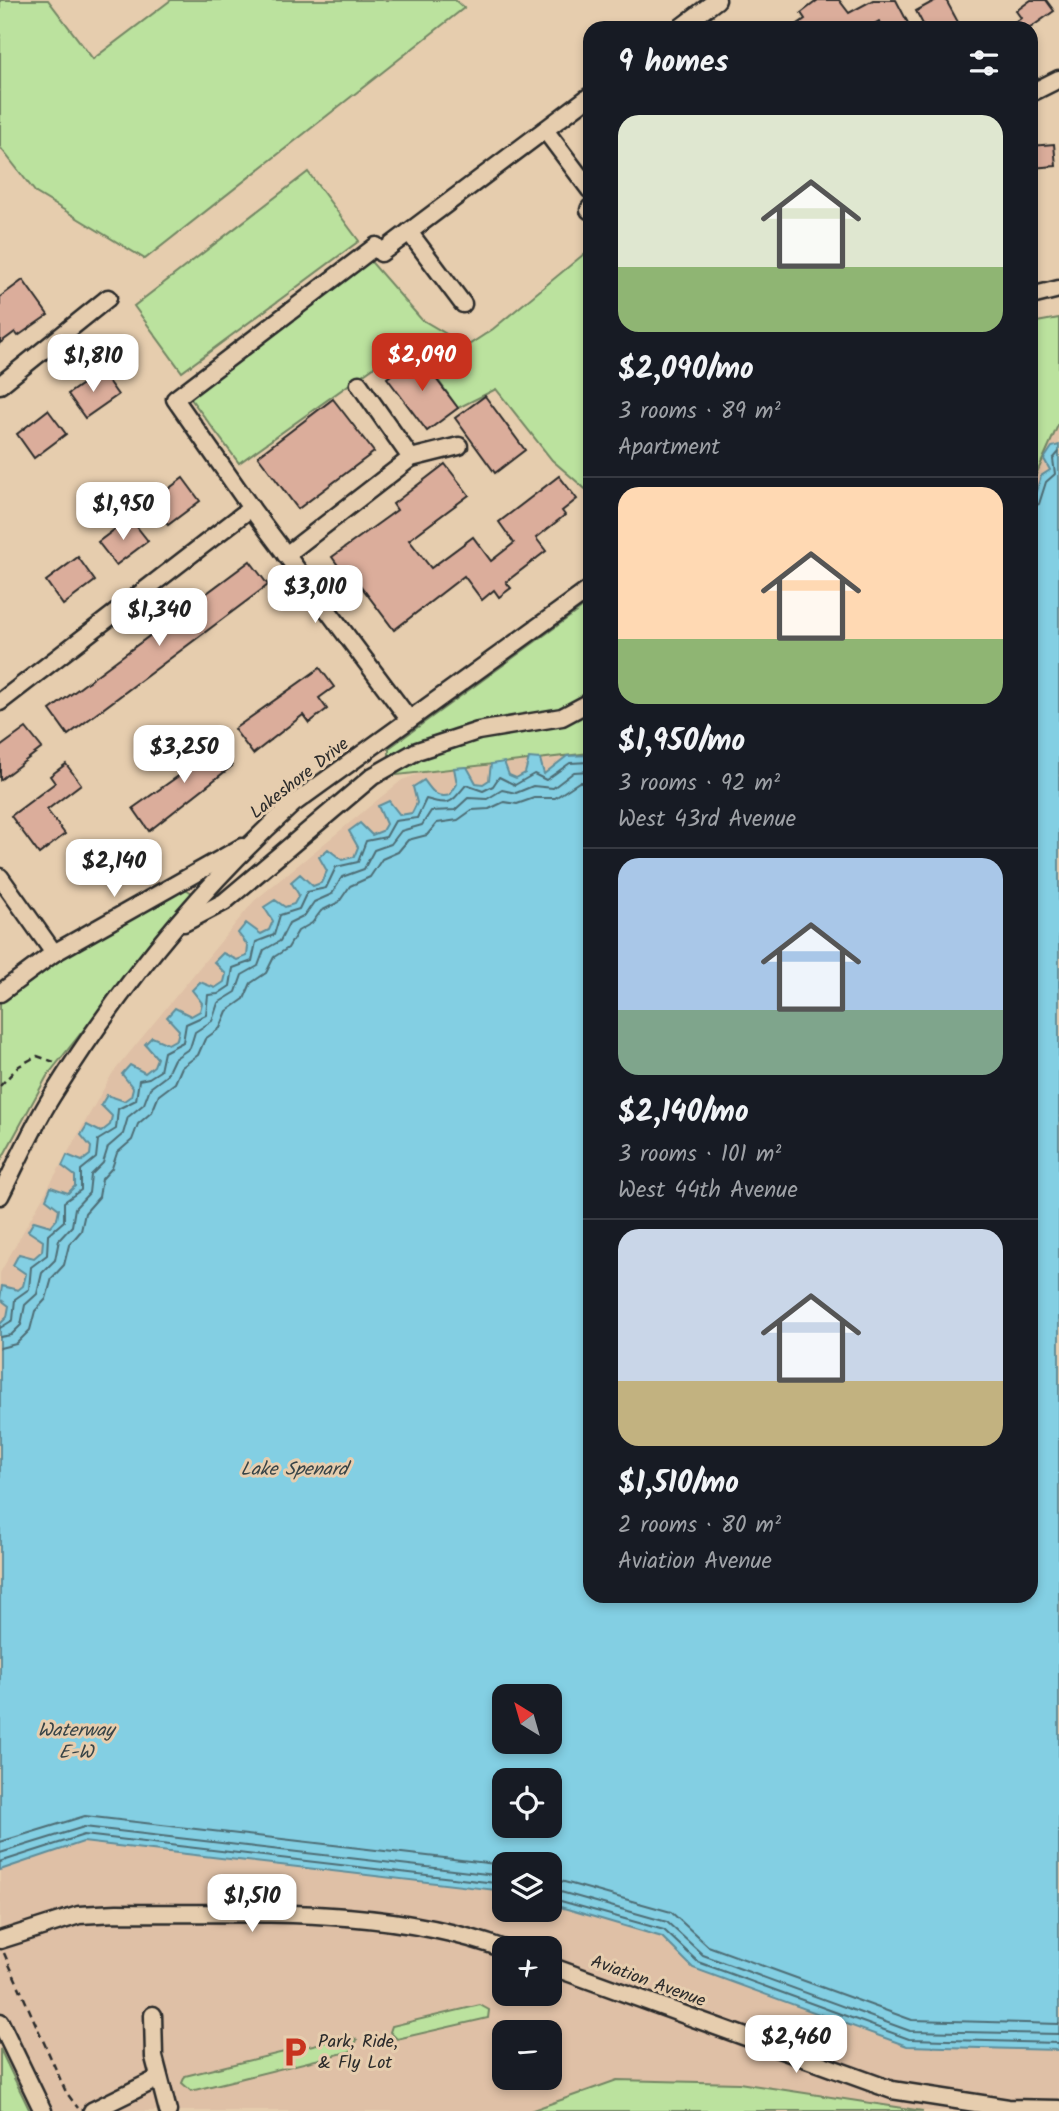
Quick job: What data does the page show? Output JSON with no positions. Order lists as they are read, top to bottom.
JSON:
{
  "streets": {
    "street": ["Lakeshore Drive", "Aviation Avenue"]
  },
  "water": ["Lake Spenard", "Waterway E-W"],
  "places": {
    "parking": ["Park, Ride, & Fly Lot"]
  },
  "north": "top left",
  "page": {
    "heading": "9 homes",
    "list": [
      {
        "name": "$2,090/mo",
        "note": "3 rooms · 89 m² · Apartment"
      },
      {
        "name": "$1,950/mo",
        "note": "3 rooms · 92 m² · West 43rd Avenue"
      },
      {
        "name": "$2,140/mo",
        "note": "3 rooms · 101 m² · West 44th Avenue"
      },
      {
        "name": "$1,510/mo",
        "note": "2 rooms · 80 m² · Aviation Avenue"
      }
    ],
    "price": [
      "$2,090",
      "$1,810",
      "$1,950",
      "$3,010",
      "$1,340",
      "$3,250",
      "$2,140",
      "$1,510",
      "$2,460"
    ],
    "map_buttons": ["+", "−"]
  }
}
